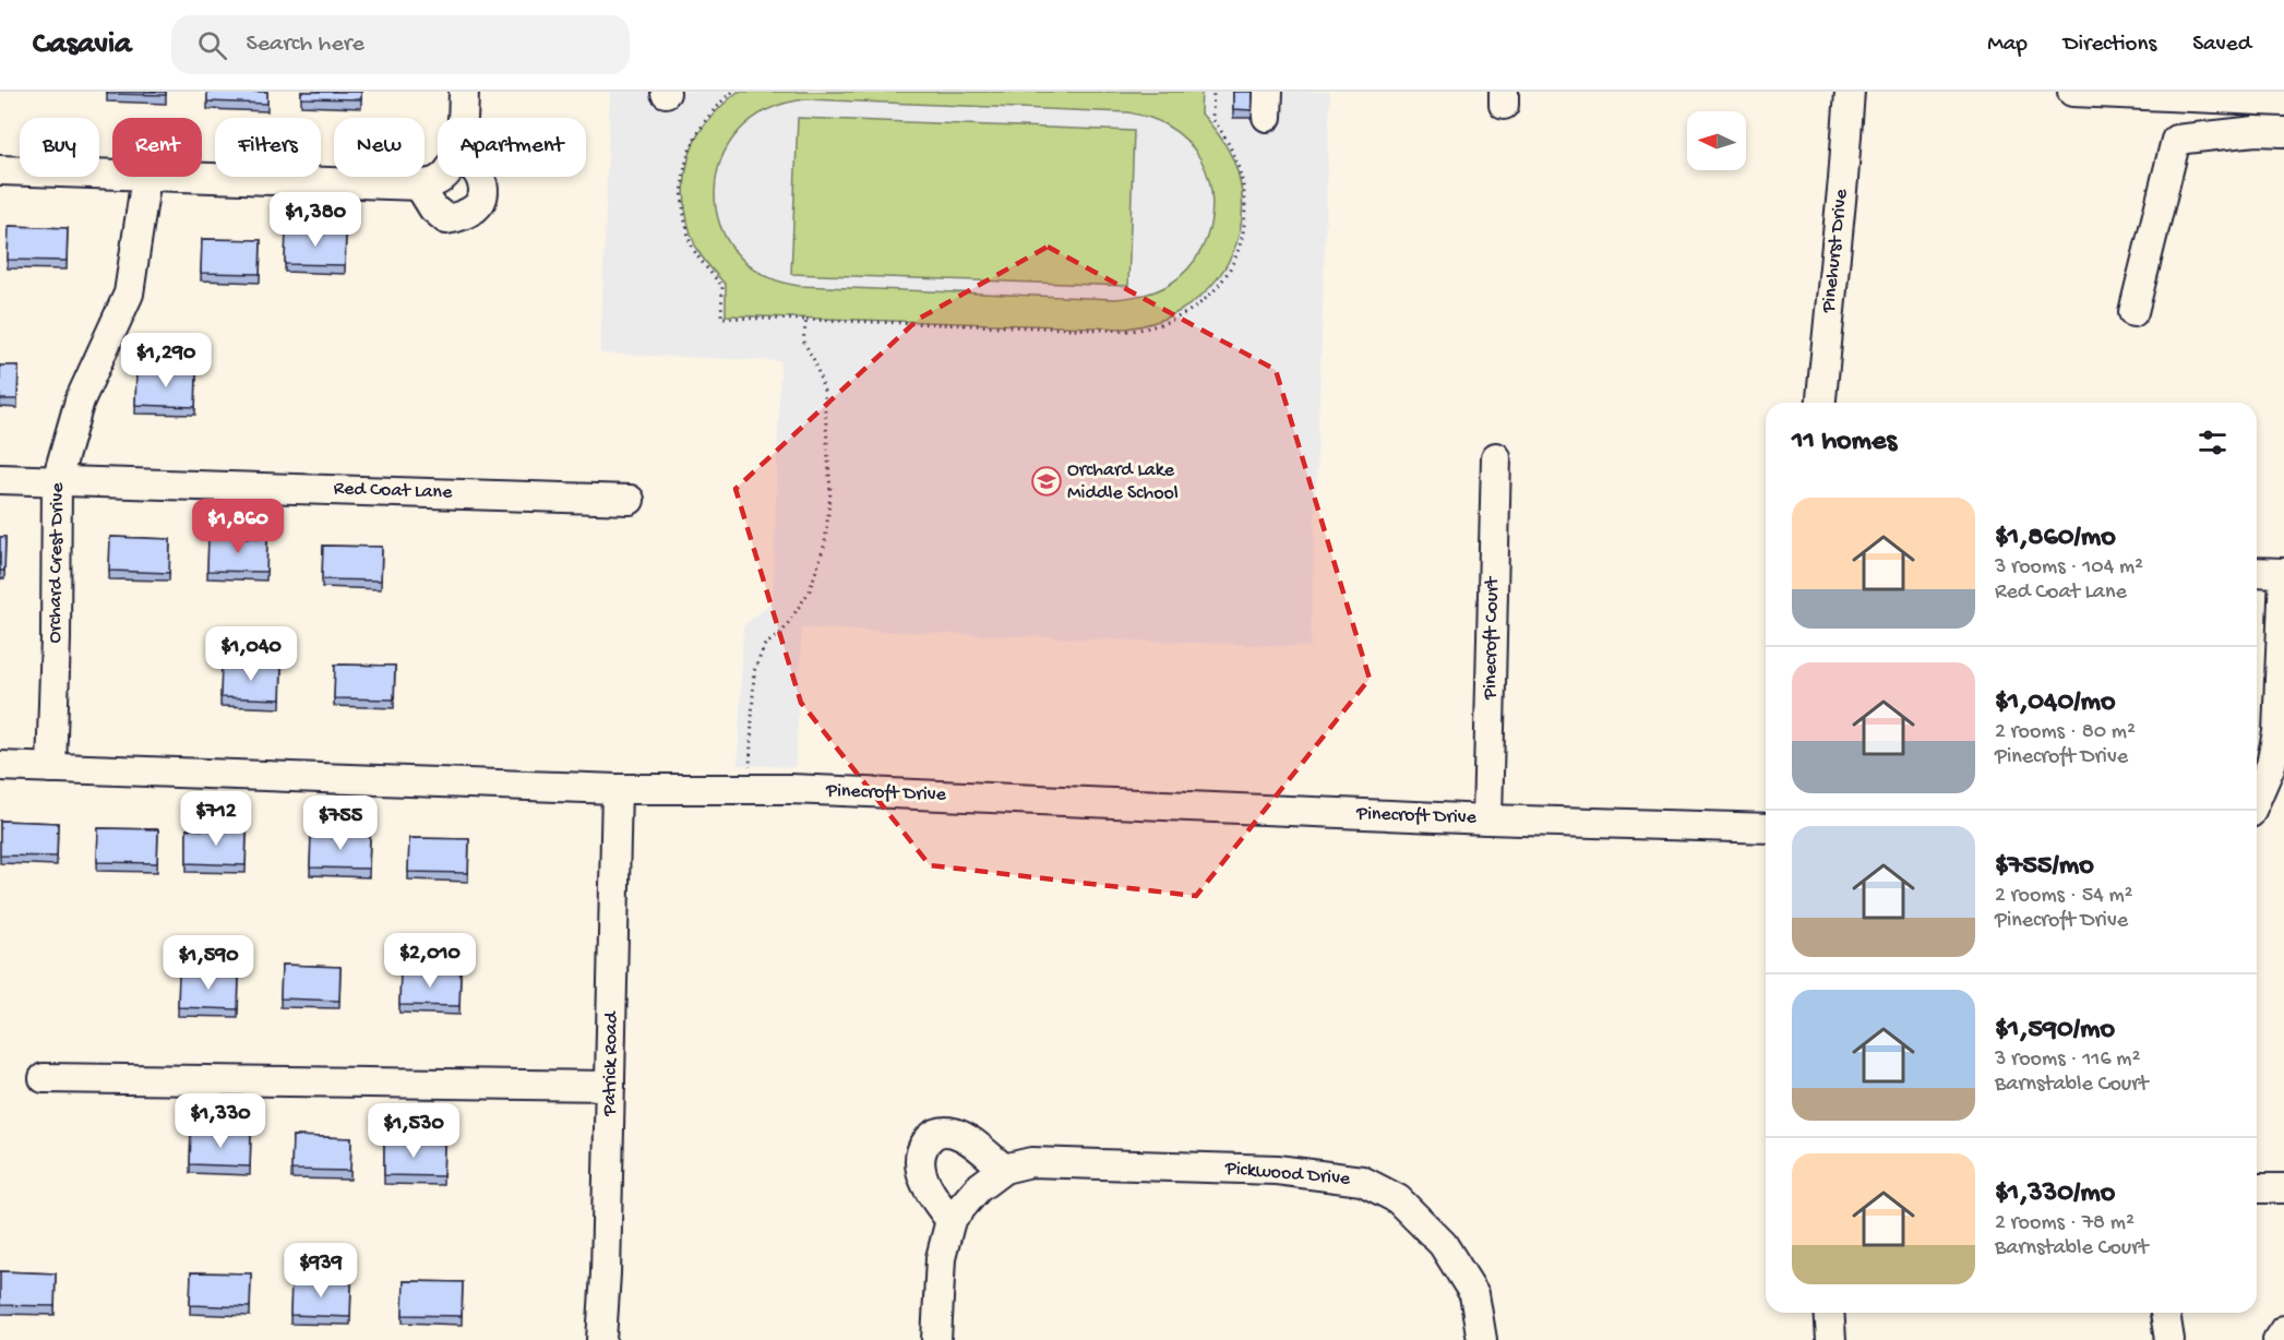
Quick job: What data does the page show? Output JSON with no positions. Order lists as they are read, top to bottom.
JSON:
{
  "streets": {
    "street": [
      "Pinehurst Drive",
      "Red Coat Lane",
      "Orchard Crest Drive",
      "Pinecroft Court",
      "Pinecroft Drive",
      "Patrick Road",
      "Pickwood Drive"
    ]
  },
  "crossings": [
    ["Red Coat Lane", "Orchard Crest Drive"],
    ["Orchard Crest Drive", "Pinecroft Drive"],
    ["Pinecroft Court", "Pinecroft Drive"],
    ["Pinecroft Drive", "Patrick Road"]
  ],
  "places": {
    "school or university": ["Orchard Lake Middle School"]
  },
  "north": "left",
  "page": {
    "header": "Casavia",
    "search": "Search here",
    "nav": ["Map", "Directions", "Saved"],
    "chip": [
      "Buy",
      "Rent",
      "Filters",
      "New",
      "Apartment"
    ],
    "price": [
      "$1,380",
      "$1,290",
      "$1,860",
      "$1,040",
      "$712",
      "$755",
      "$2,010",
      "$1,590",
      "$1,330",
      "$1,530",
      "$939"
    ],
    "heading": "11 homes",
    "list": [
      {
        "name": "$1,860/mo",
        "note": "3 rooms · 104 m² · Red Coat Lane"
      },
      {
        "name": "$1,040/mo",
        "note": "2 rooms · 80 m² · Pinecroft Drive"
      },
      {
        "name": "$755/mo",
        "note": "2 rooms · 54 m² · Pinecroft Drive"
      },
      {
        "name": "$1,590/mo",
        "note": "3 rooms · 116 m² · Barnstable Court"
      },
      {
        "name": "$1,330/mo",
        "note": "2 rooms · 78 m² · Barnstable Court"
      }
    ]
  }
}
